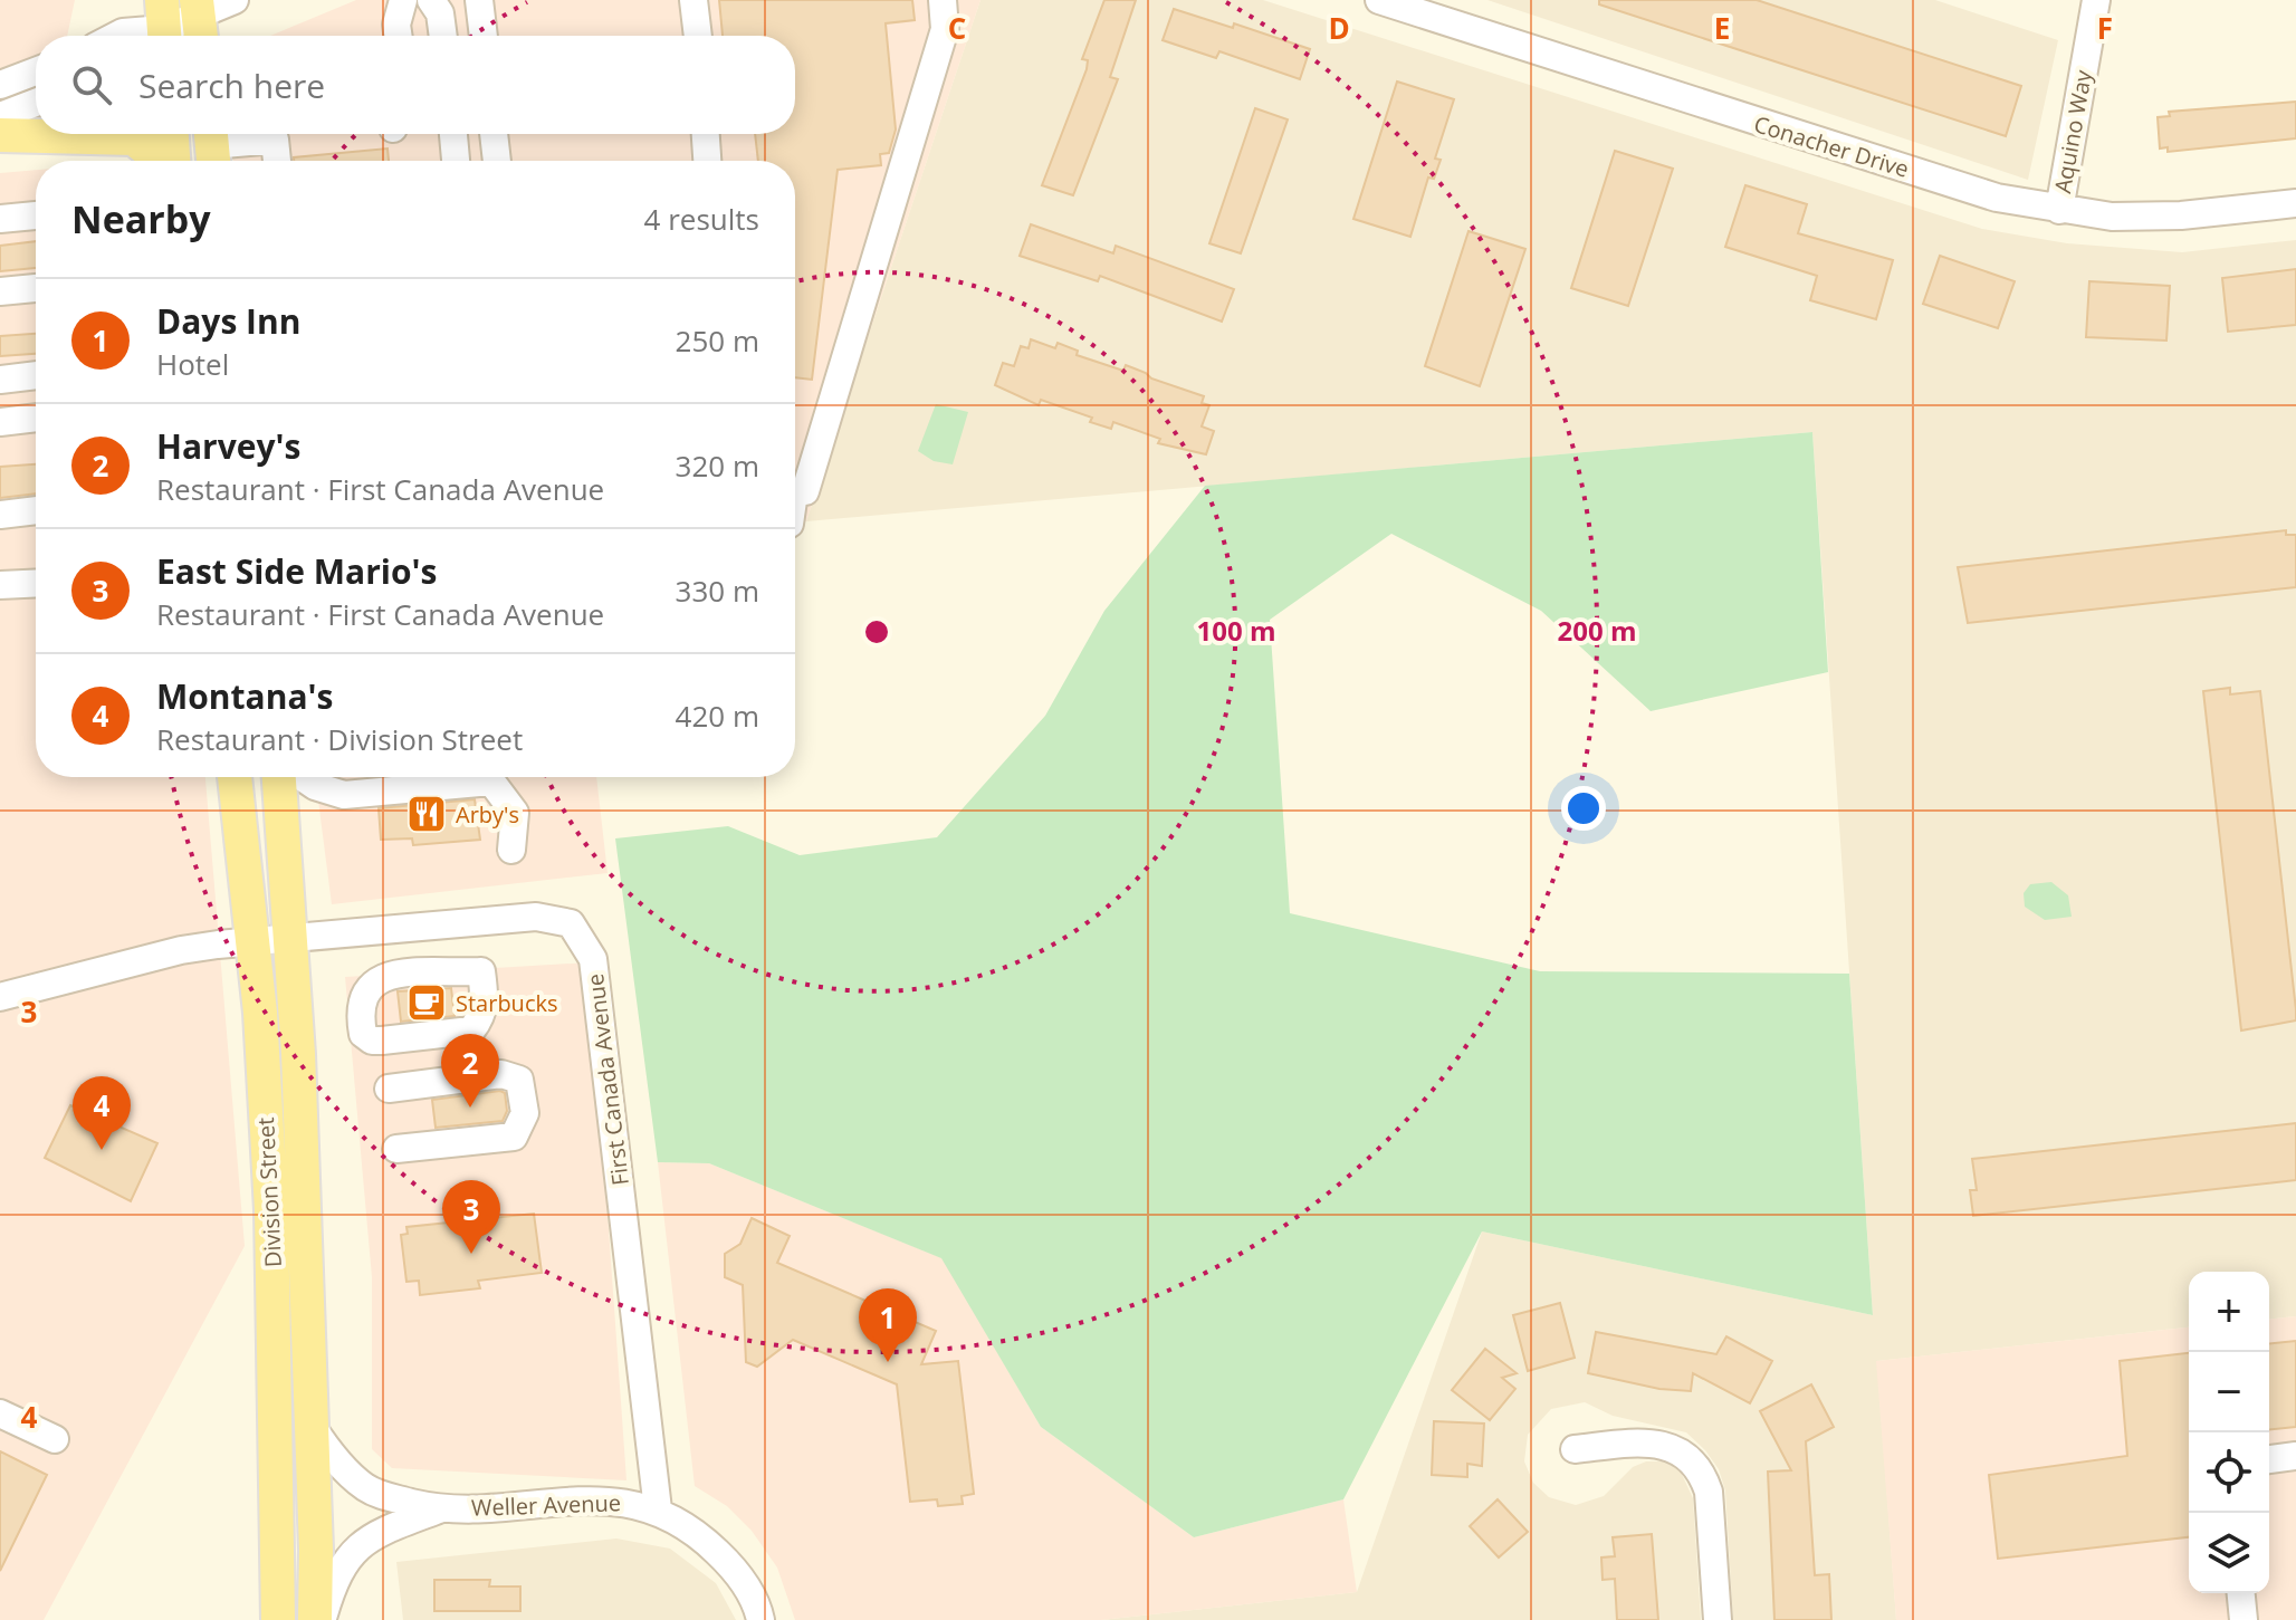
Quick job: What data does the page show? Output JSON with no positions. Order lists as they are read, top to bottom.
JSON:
{
  "streets": {
    "main road": ["Division Street"],
    "street": [
      "Aquino Way",
      "Conacher Drive",
      "First Canada Avenue",
      "Weller Avenue"
    ]
  },
  "crossings": [
    ["Aquino Way", "Conacher Drive"],
    ["First Canada Avenue", "Division Street"],
    ["First Canada Avenue", "Weller Avenue"],
    ["Division Street", "Weller Avenue"]
  ],
  "places": {
    "restaurant": ["Arby's"],
    "cafe": ["Starbucks"]
  },
  "page": {
    "search": "Search here",
    "heading": ["Nearby", "4 results"],
    "list": [
      {
        "mark": "1",
        "name": "Days Inn",
        "note": "Hotel",
        "value": "250 m"
      },
      {
        "mark": "2",
        "name": "Harvey's",
        "note": "Restaurant · First Canada Avenue",
        "value": "320 m"
      },
      {
        "mark": "3",
        "name": "East Side Mario's",
        "note": "Restaurant · First Canada Avenue",
        "value": "330 m"
      },
      {
        "mark": "4",
        "name": "Montana's",
        "note": "Restaurant · Division Street",
        "value": "420 m"
      }
    ],
    "pins": [
      "2",
      "4",
      "3",
      "1"
    ],
    "map_buttons": ["+", "−"]
  },
  "grid": {
    "columns": [
      "C",
      "D",
      "E",
      "F"
    ],
    "rows": ["3", "4"]
  },
  "rings": ["100 m", "200 m"]
}
